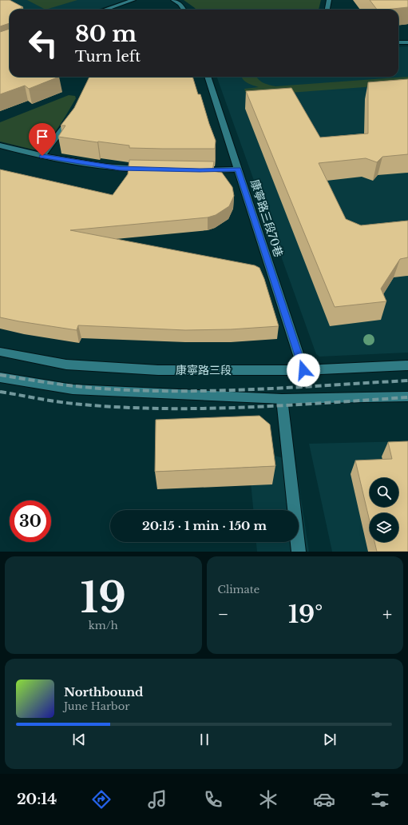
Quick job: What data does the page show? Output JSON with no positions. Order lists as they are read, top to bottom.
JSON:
{
  "streets": {
    "street": ["康寧路三段70巷", "康寧路三段"]
  },
  "crossings": [
    ["康寧路三段70巷", "康寧路三段"]
  ],
  "page": {
    "turn": ["80 m", "Turn left"],
    "limit": "30",
    "trip": "20:15 · 1 min · 150 m",
    "tile": [
      ["19", "km/h"],
      "Climate"
    ],
    "heat": ["−", "19°", "+"],
    "song": ["Northbound", "June Harbor"],
    "tabs": "20:14"
  }
}
